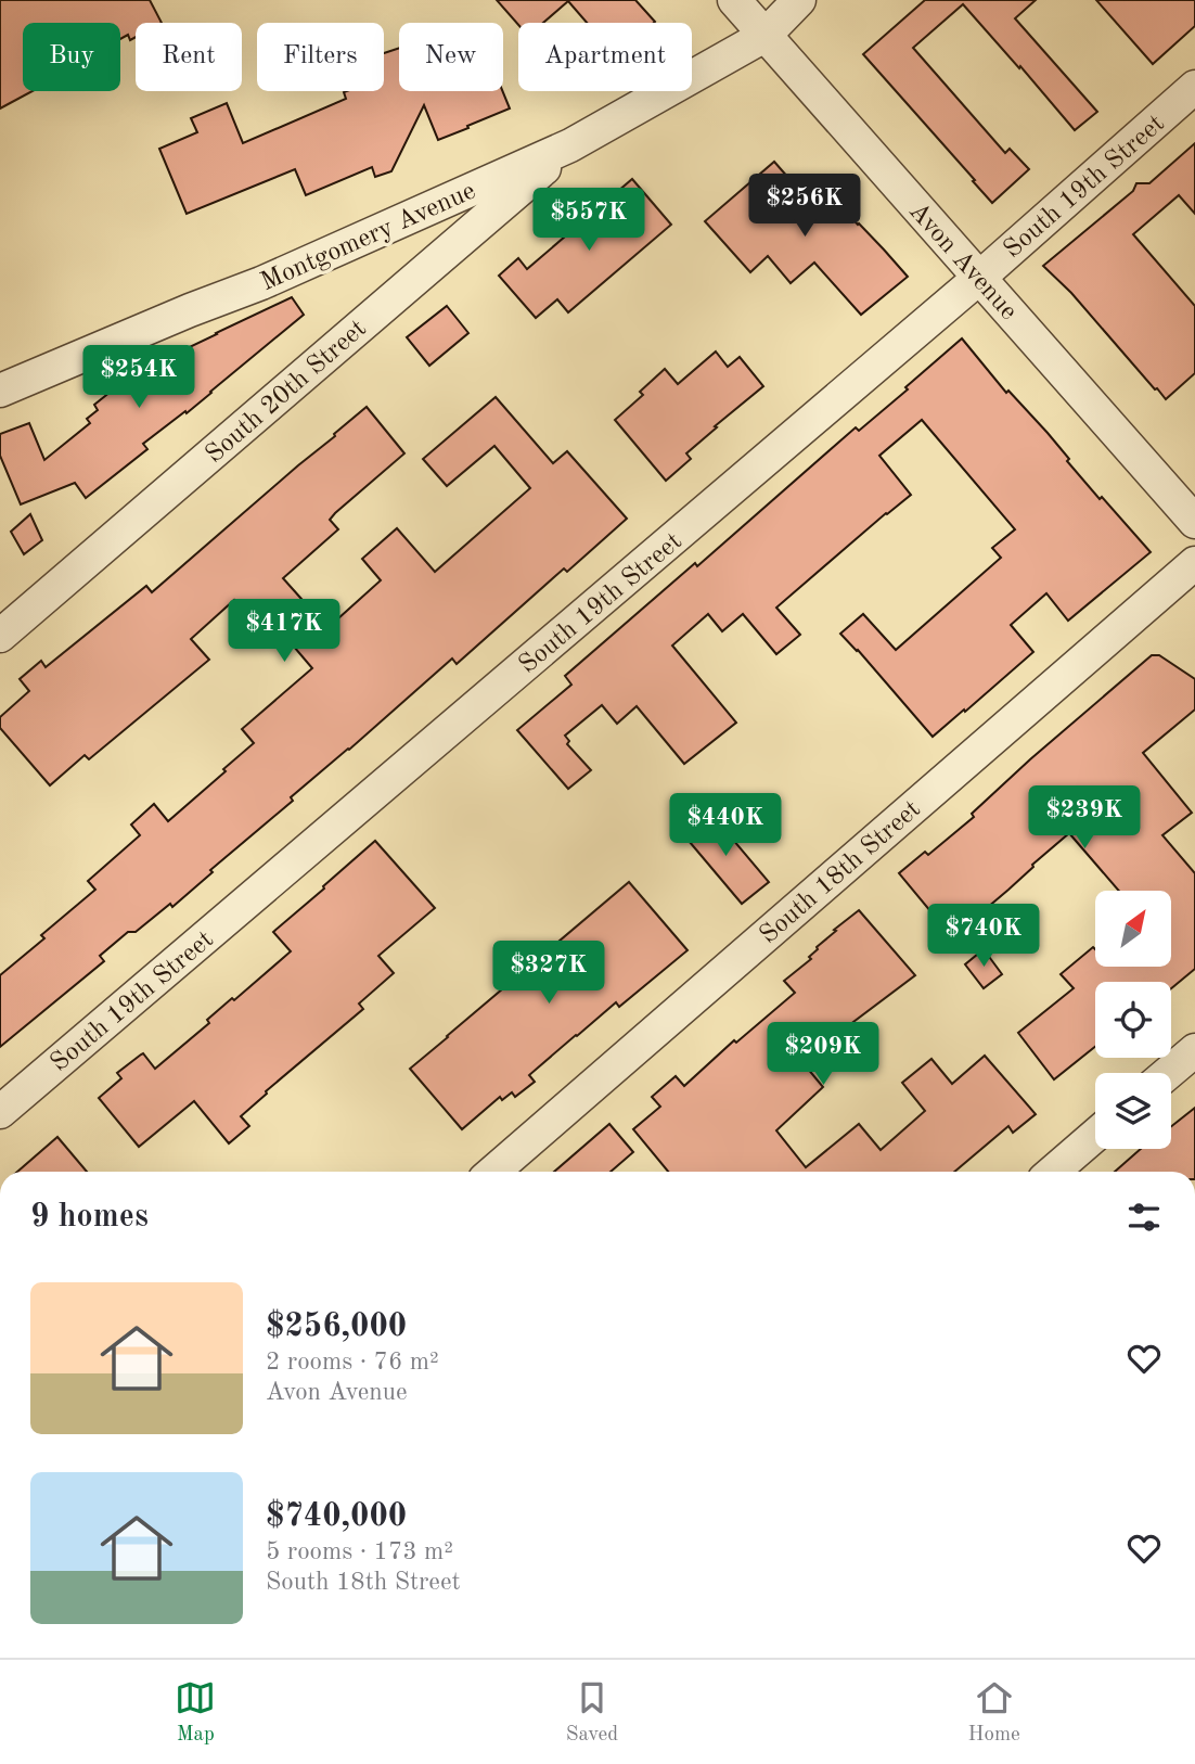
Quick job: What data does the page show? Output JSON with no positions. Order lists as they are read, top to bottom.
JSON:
{
  "streets": {
    "street": [
      "South 19th Street",
      "Montgomery Avenue",
      "Avon Avenue",
      "South 20th Street",
      "South 18th Street"
    ]
  },
  "crossings": [
    ["South 19th Street", "Avon Avenue"],
    ["Montgomery Avenue", "Avon Avenue"],
    ["Montgomery Avenue", "South 20th Street"]
  ],
  "north": "top right",
  "page": {
    "chip": [
      "Buy",
      "Rent",
      "Filters",
      "New",
      "Apartment"
    ],
    "price": [
      "$256K",
      "$557K",
      "$254K",
      "$417K",
      "$239K",
      "$440K",
      "$740K",
      "$327K",
      "$209K"
    ],
    "heading": "9 homes",
    "list": [
      {
        "name": "$256,000",
        "note": "2 rooms · 76 m² · Avon Avenue"
      },
      {
        "name": "$740,000",
        "note": "5 rooms · 173 m² · South 18th Street"
      }
    ],
    "tabs": ["Map", "Saved", "Home"]
  }
}
